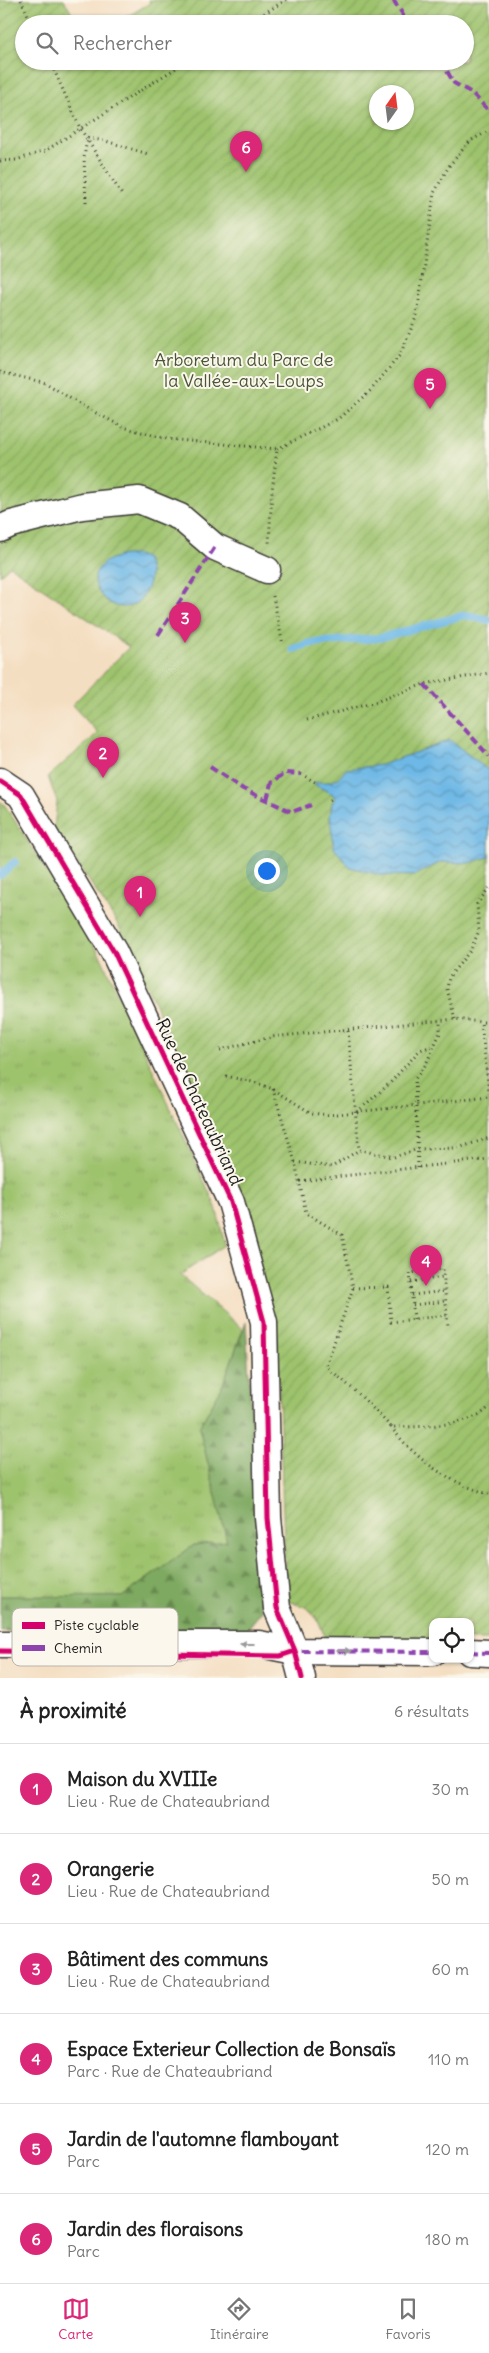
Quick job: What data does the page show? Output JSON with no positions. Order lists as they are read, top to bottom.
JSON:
{
  "streets": {
    "street": ["Rue de Chateaubriand"]
  },
  "parks": ["Arboretum du Parc de la Vallée-aux-Loups"],
  "legend": ["Piste cyclable", "Chemin"],
  "north": "top",
  "page": {
    "search": "Rechercher",
    "pins": [
      "6",
      "5",
      "3",
      "2",
      "1",
      "4"
    ],
    "heading": ["À proximité", "6 résultats"],
    "list": [
      {
        "mark": "1",
        "name": "Maison du XVIIIe",
        "note": "Lieu · Rue de Chateaubriand",
        "value": "30 m"
      },
      {
        "mark": "2",
        "name": "Orangerie",
        "note": "Lieu · Rue de Chateaubriand",
        "value": "50 m"
      },
      {
        "mark": "3",
        "name": "Bâtiment des communs",
        "note": "Lieu · Rue de Chateaubriand",
        "value": "60 m"
      },
      {
        "mark": "4",
        "name": "Espace Exterieur Collection de Bonsaïs",
        "note": "Parc · Rue de Chateaubriand",
        "value": "110 m"
      },
      {
        "mark": "5",
        "name": "Jardin de l'automne flamboyant",
        "note": "Parc",
        "value": "120 m"
      },
      {
        "mark": "6",
        "name": "Jardin des floraisons",
        "note": "Parc",
        "value": "180 m"
      }
    ],
    "nav": ["Carte", "Itinéraire", "Favoris"]
  }
}
